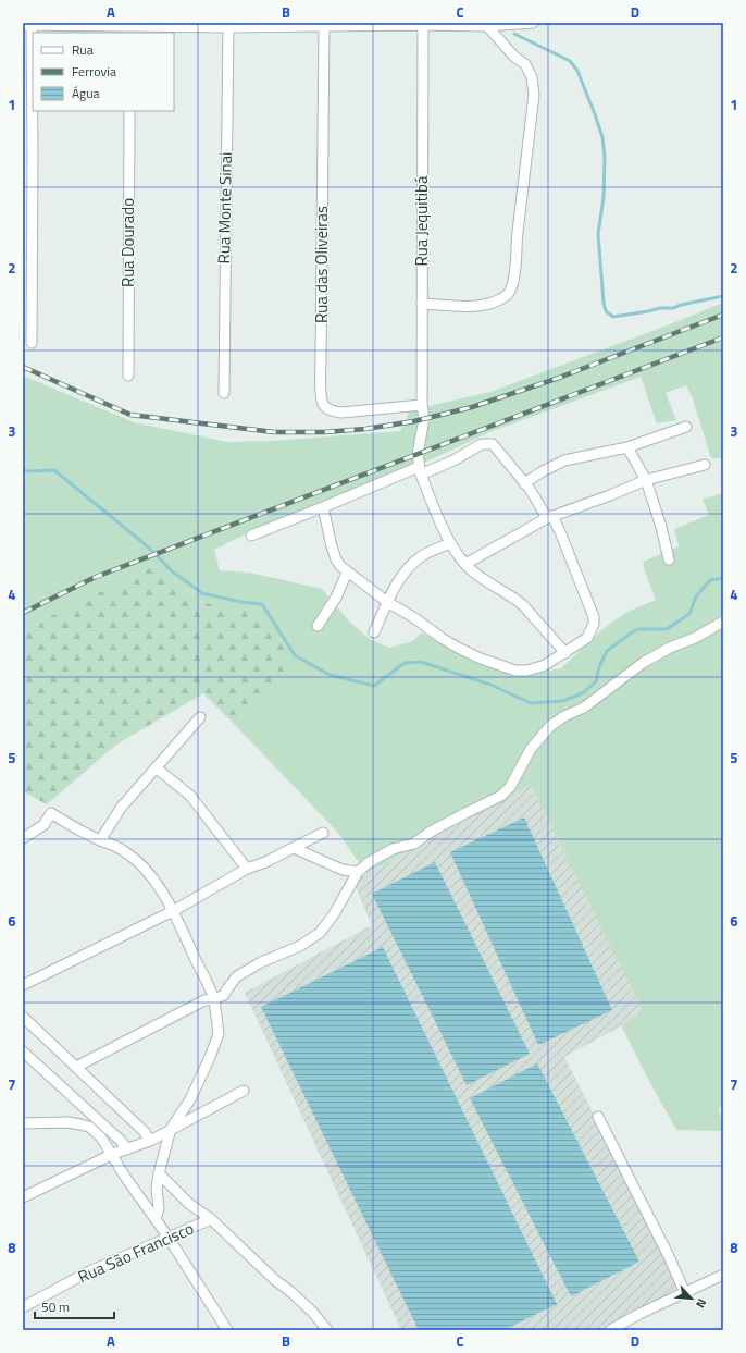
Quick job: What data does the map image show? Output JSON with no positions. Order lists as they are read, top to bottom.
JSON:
{
  "streets": {
    "street": [
      "Rua Monte Sinai",
      "Rua Jequitibá",
      "Rua Dourado",
      "Rua das Oliveiras",
      "Rua São Francisco"
    ]
  },
  "crossings": [
    ["Rua Jequitibá", "Rua das Oliveiras"]
  ],
  "legend": ["Rua", "Ferrovia", "Água"],
  "scale_bar": "50 m",
  "north": "bottom right",
  "grid": {
    "columns": [
      "A",
      "B",
      "C",
      "D"
    ],
    "rows": [
      "1",
      "2",
      "3",
      "4",
      "5",
      "6",
      "7",
      "8"
    ]
  }
}
